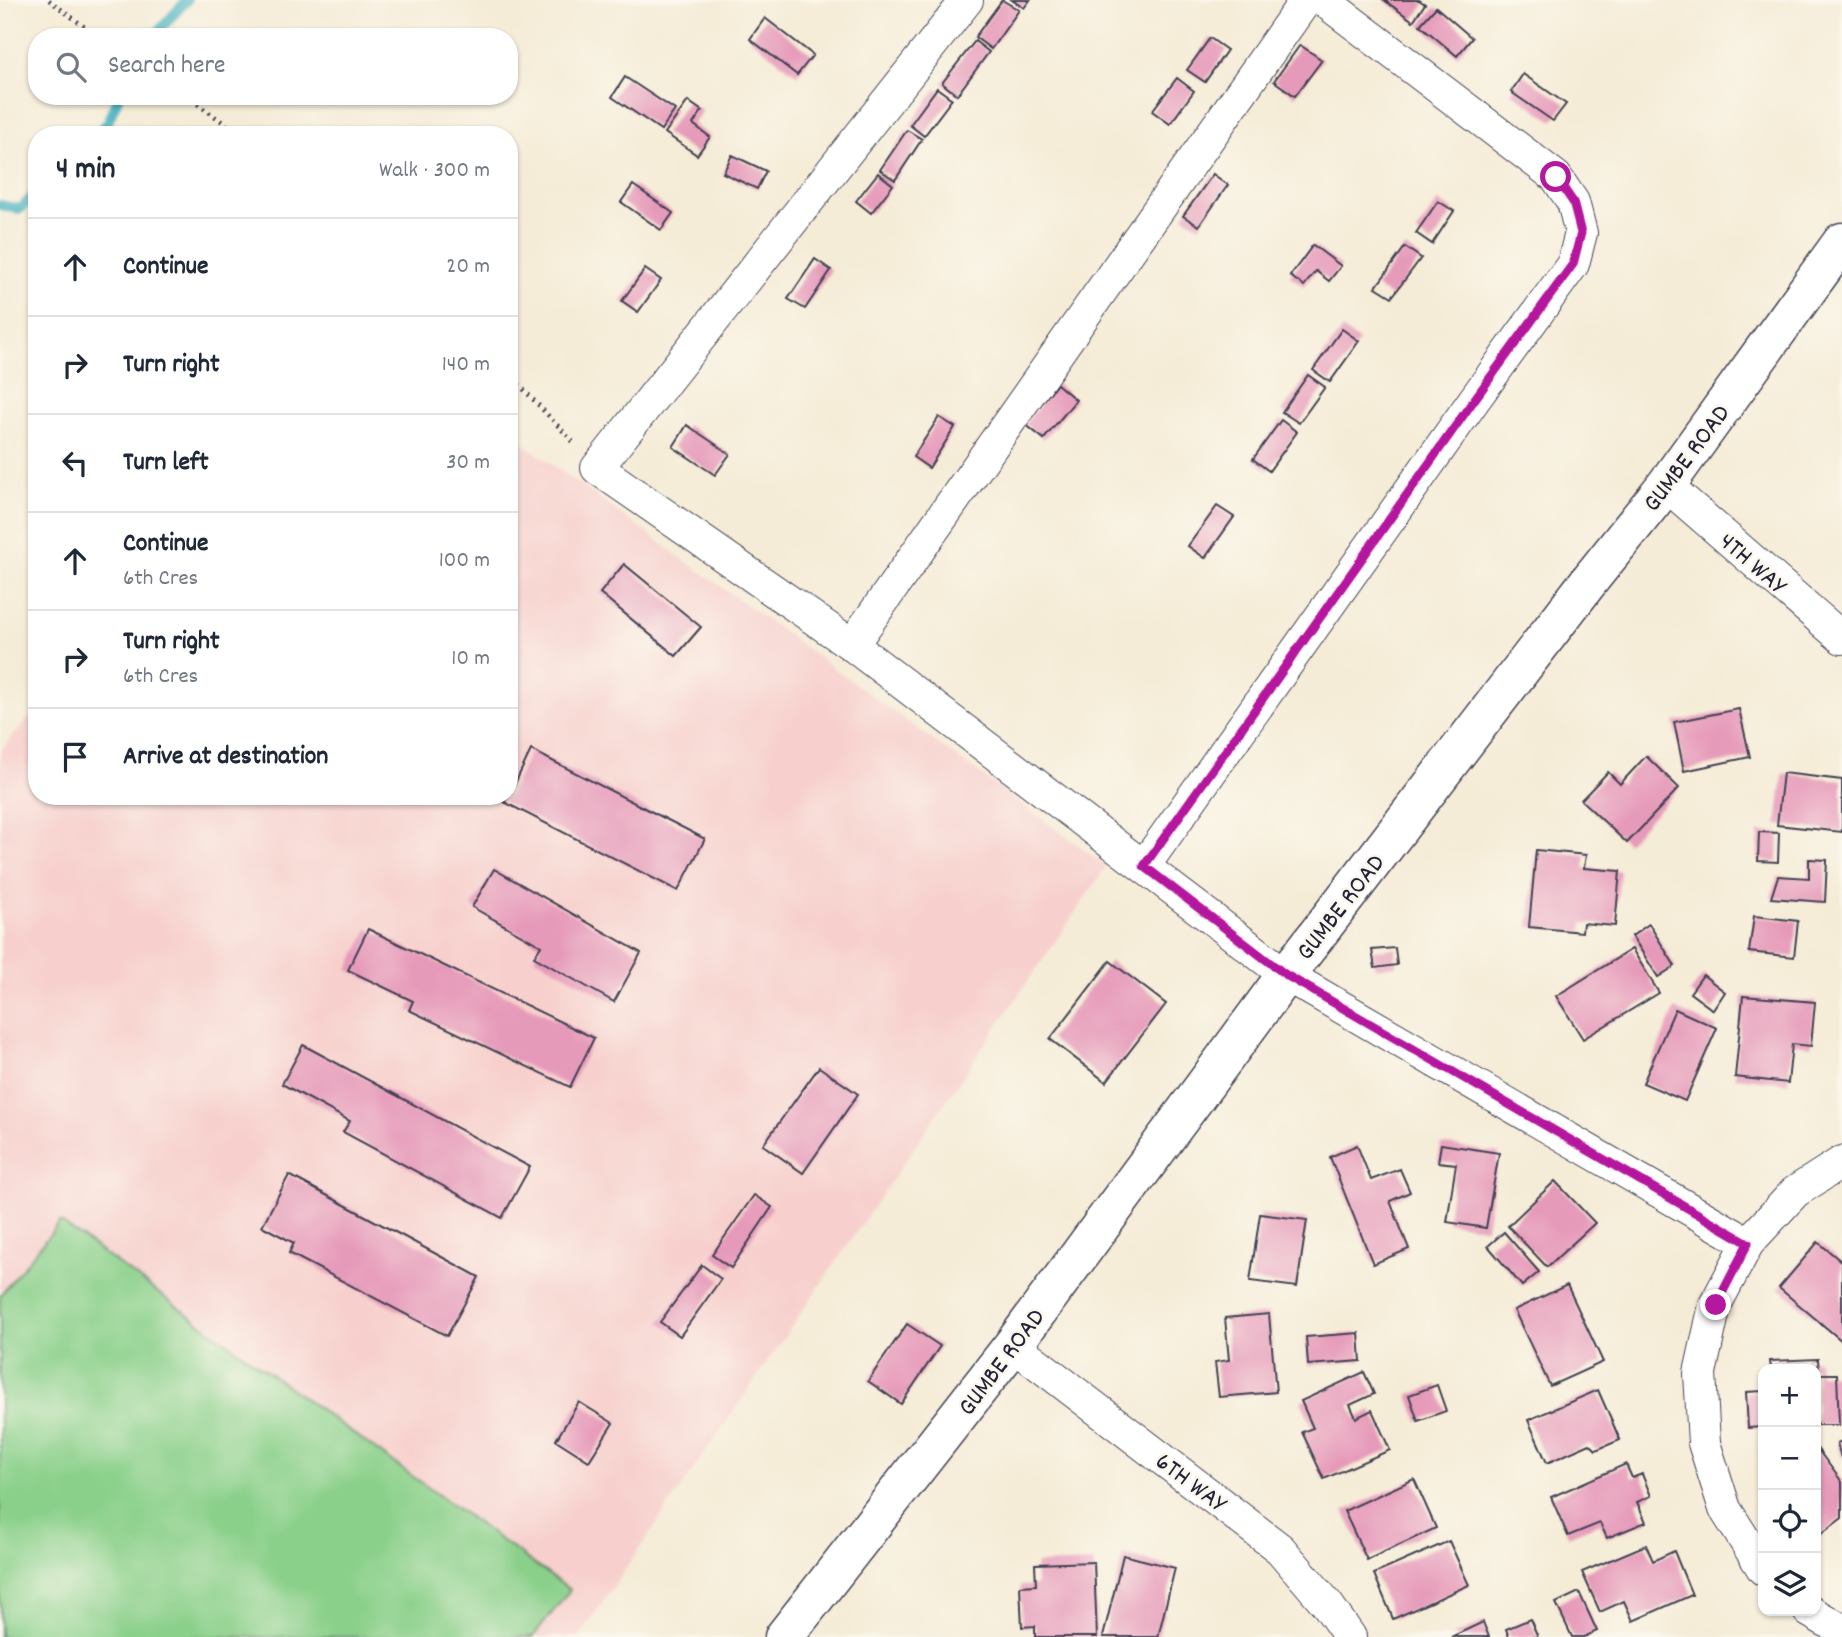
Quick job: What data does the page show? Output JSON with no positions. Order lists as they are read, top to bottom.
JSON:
{
  "streets": {
    "street": ["GUMBE ROAD", "4TH WAY", "6TH WAY"]
  },
  "crossings": [
    ["GUMBE ROAD", "4TH WAY"],
    ["GUMBE ROAD", "6TH WAY"]
  ],
  "page": {
    "search": "Search here",
    "heading": ["4 min", "Walk · 300 m"],
    "list": [
      ["Continue", "20 m"],
      ["Turn right", "140 m"],
      ["Turn left", "30 m"],
      ["Continue", "6th Cres", "100 m"],
      ["Turn right", "6th Cres", "10 m"],
      "Arrive at destination"
    ],
    "map_buttons": ["+", "−"]
  }
}
